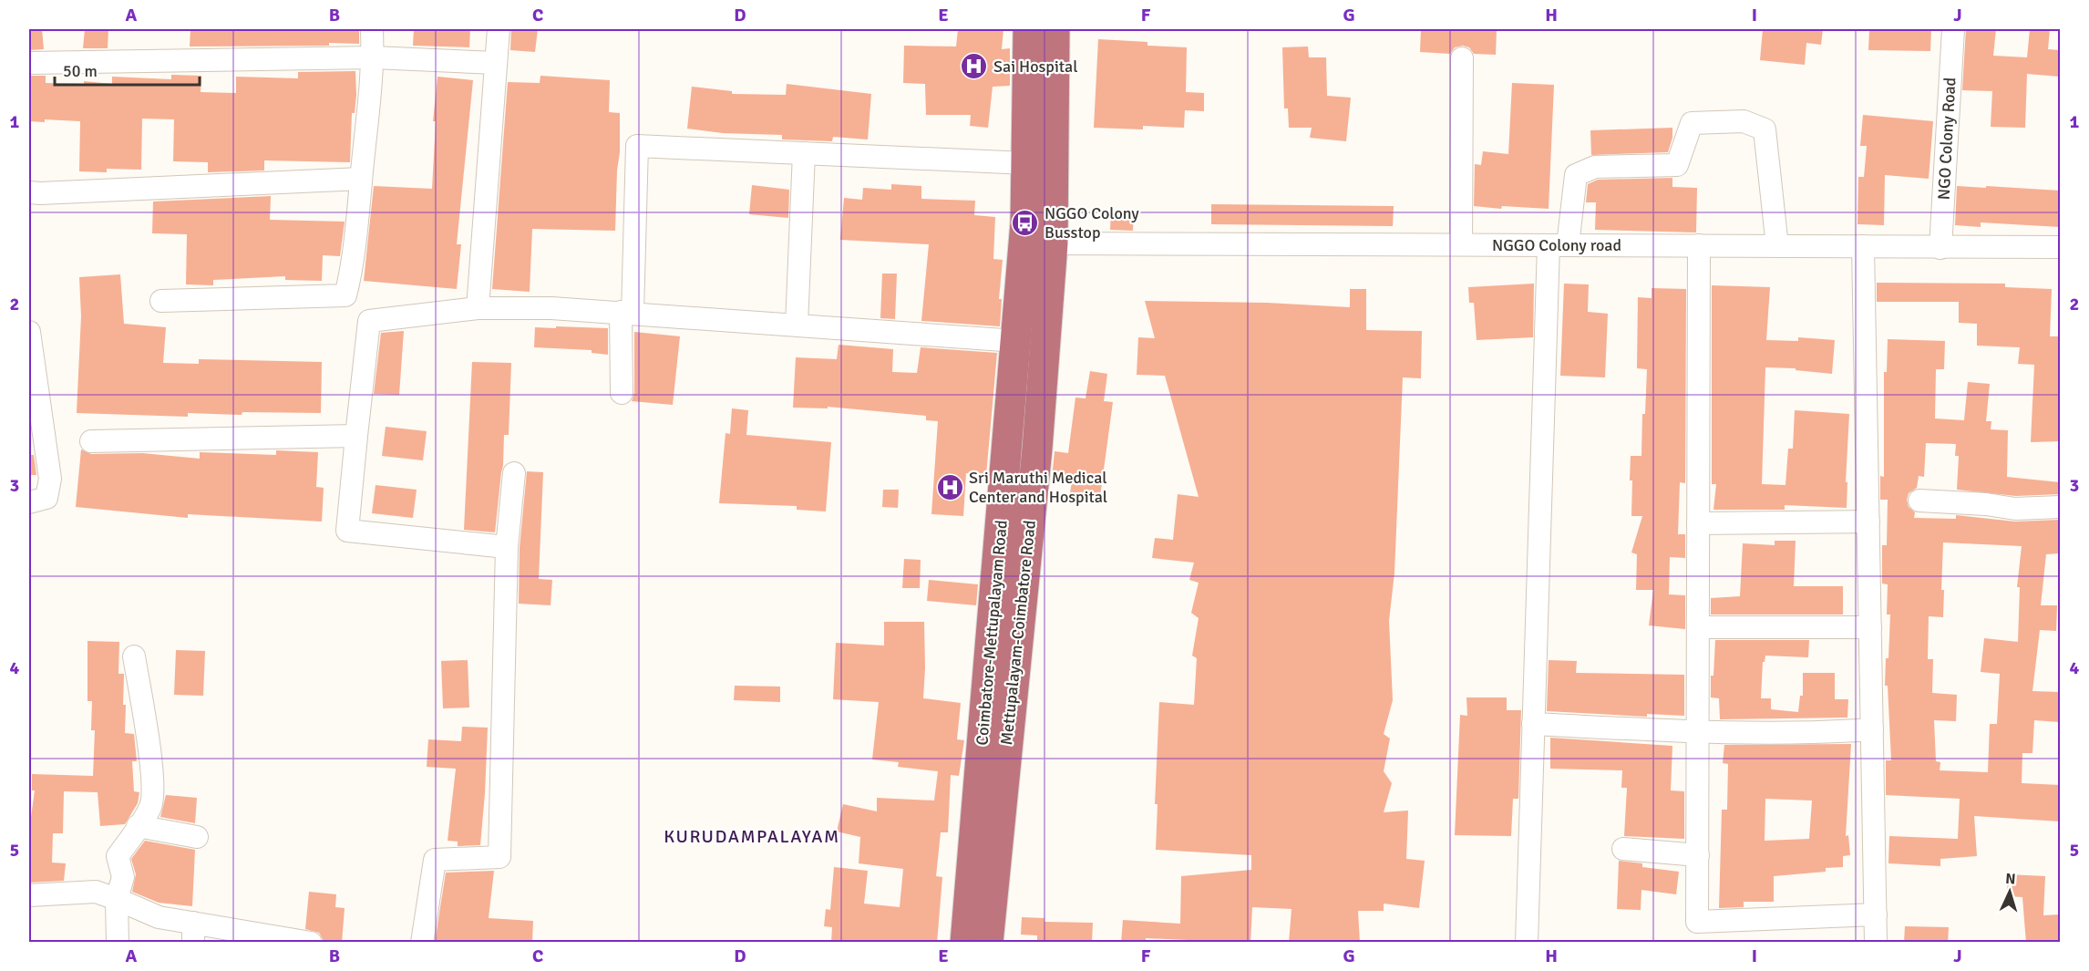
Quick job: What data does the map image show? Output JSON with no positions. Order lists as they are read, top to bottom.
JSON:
{
  "streets": {
    "highway": ["Coimbatore-Mettupalayam Road", "Mettupalayam-Coimbatore Road"],
    "street": ["NGO Colony Road", "NGGO Colony road"]
  },
  "crossings": [
    ["NGO Colony Road", "NGGO Colony road"],
    ["NGGO Colony road", "Coimbatore-Mettupalayam Road"],
    ["NGGO Colony road", "Mettupalayam-Coimbatore Road"],
    ["Coimbatore-Mettupalayam Road", "Mettupalayam-Coimbatore Road"]
  ],
  "districts": ["KURUDAMPALAYAM"],
  "places": {
    "hospital": ["Sai Hospital", "Sri Maruthi Medical Center and Hospital"],
    "bus stop": ["NGGO Colony Busstop"]
  },
  "scale_bar": "50 m",
  "north": "top",
  "grid": {
    "columns": [
      "A",
      "B",
      "C",
      "D",
      "E",
      "F",
      "G",
      "H",
      "I",
      "J"
    ],
    "rows": [
      "1",
      "2",
      "3",
      "4",
      "5"
    ]
  }
}
